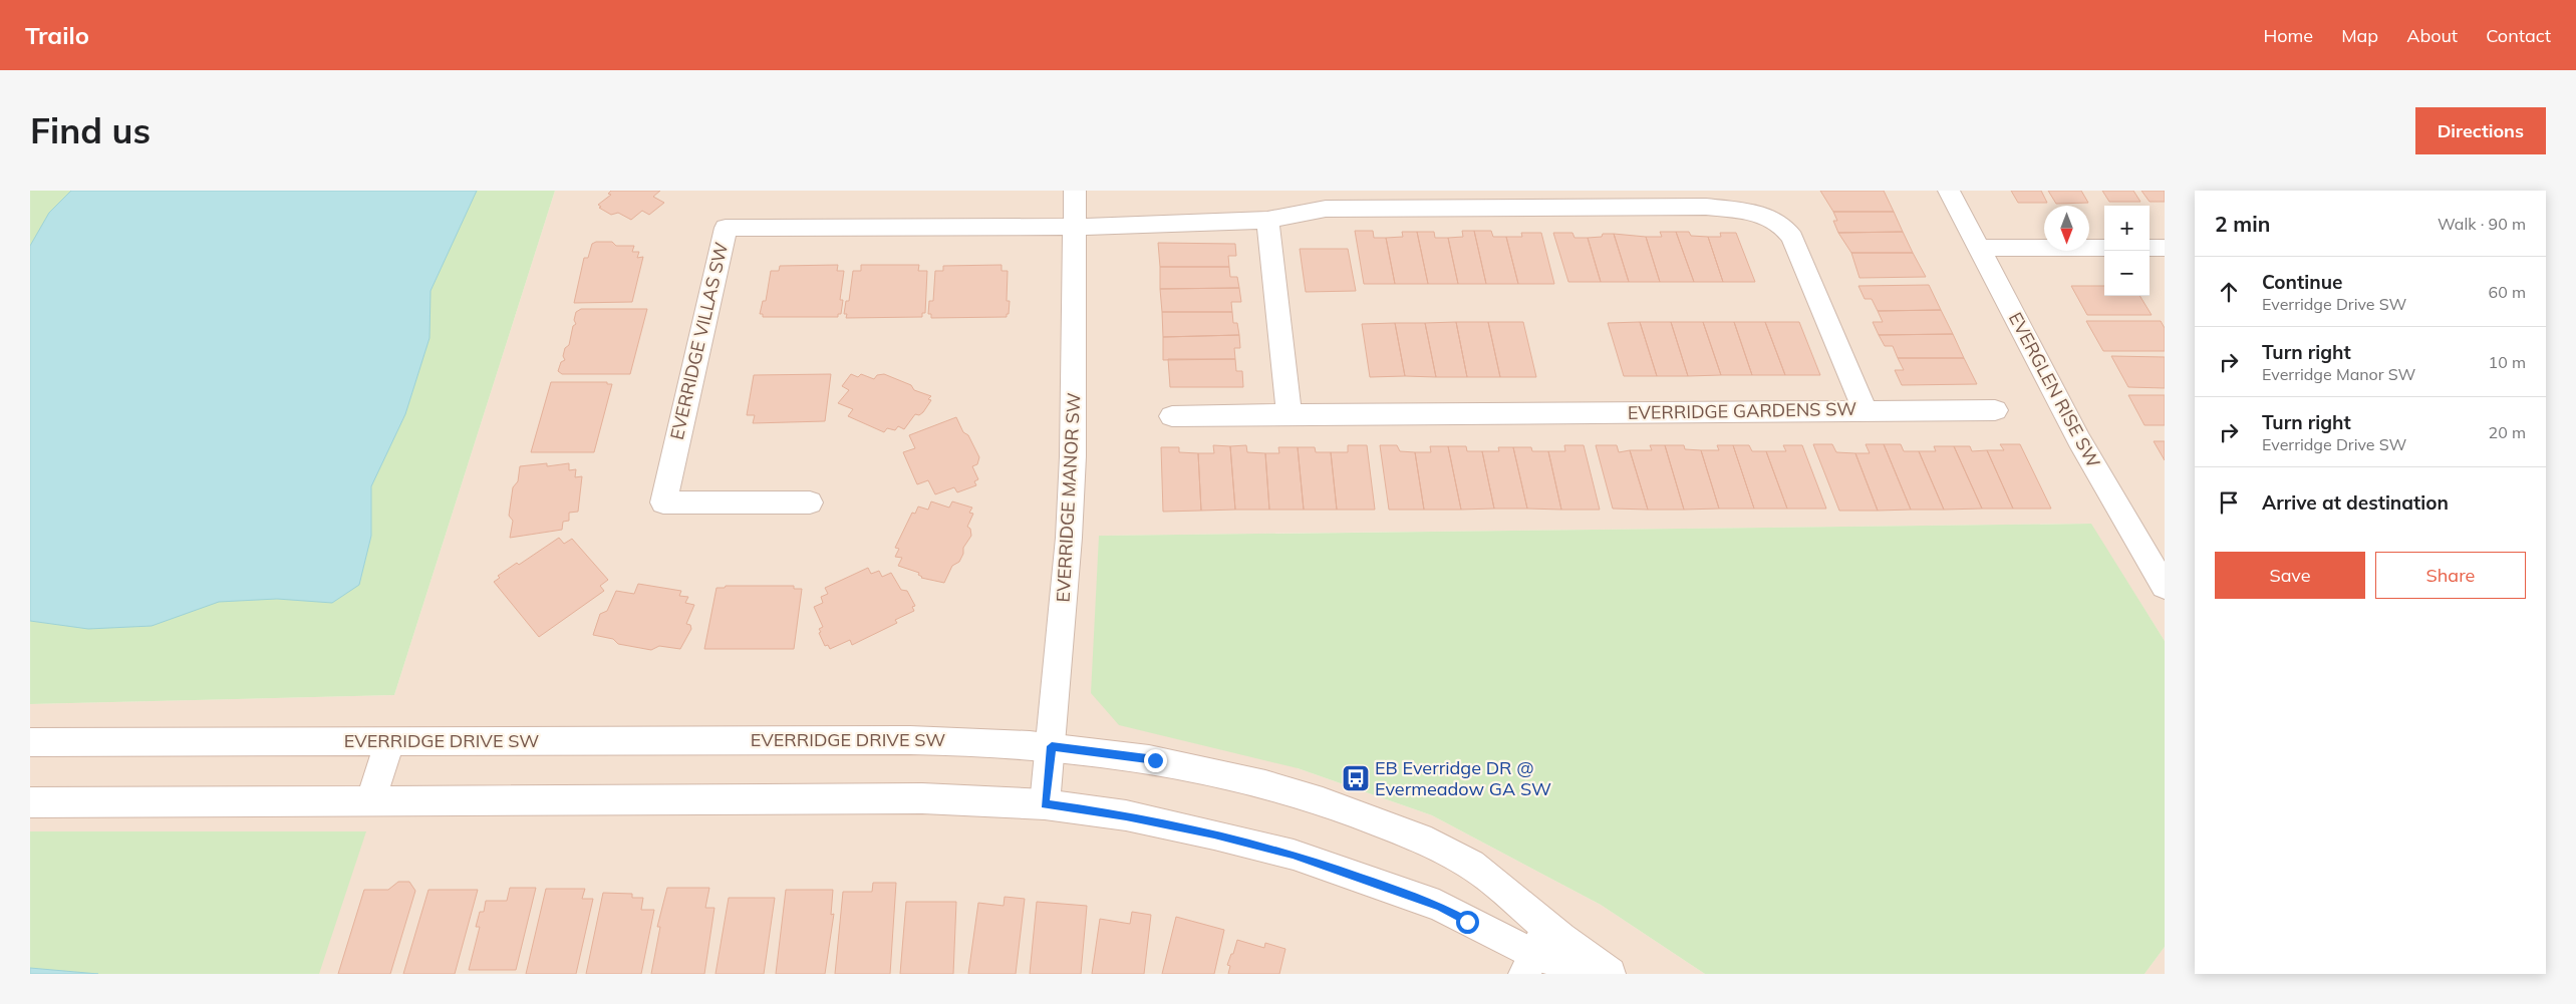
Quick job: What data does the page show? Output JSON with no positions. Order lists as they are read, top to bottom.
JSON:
{
  "streets": {
    "street": [
      "EVERRIDGE VILLAS SW",
      "EVERGLEN RISE SW",
      "EVERRIDGE GARDENS SW",
      "EVERRIDGE MANOR SW",
      "EVERRIDGE DRIVE SW"
    ]
  },
  "crossings": [
    ["EVERRIDGE VILLAS SW", "EVERRIDGE GARDENS SW"],
    ["EVERRIDGE VILLAS SW", "EVERRIDGE MANOR SW"],
    ["EVERRIDGE GARDENS SW", "EVERRIDGE MANOR SW"],
    ["EVERRIDGE MANOR SW", "EVERRIDGE DRIVE SW"]
  ],
  "places": {
    "bus stop": ["EB Everridge DR @ Evermeadow GA SW"]
  },
  "north": "bottom",
  "page": {
    "header": "Trailo",
    "nav": [
      "Home",
      "Map",
      "About",
      "Contact"
    ],
    "buttons": [
      "Directions",
      ["Save", "Share"]
    ],
    "title": "Find us",
    "heading": ["2 min", "Walk · 90 m"],
    "map_buttons": ["+", "−"],
    "list": [
      ["Continue", "Everridge Drive SW", "60 m"],
      ["Turn right", "Everridge Manor SW", "10 m"],
      ["Turn right", "Everridge Drive SW", "20 m"],
      "Arrive at destination"
    ]
  }
}
